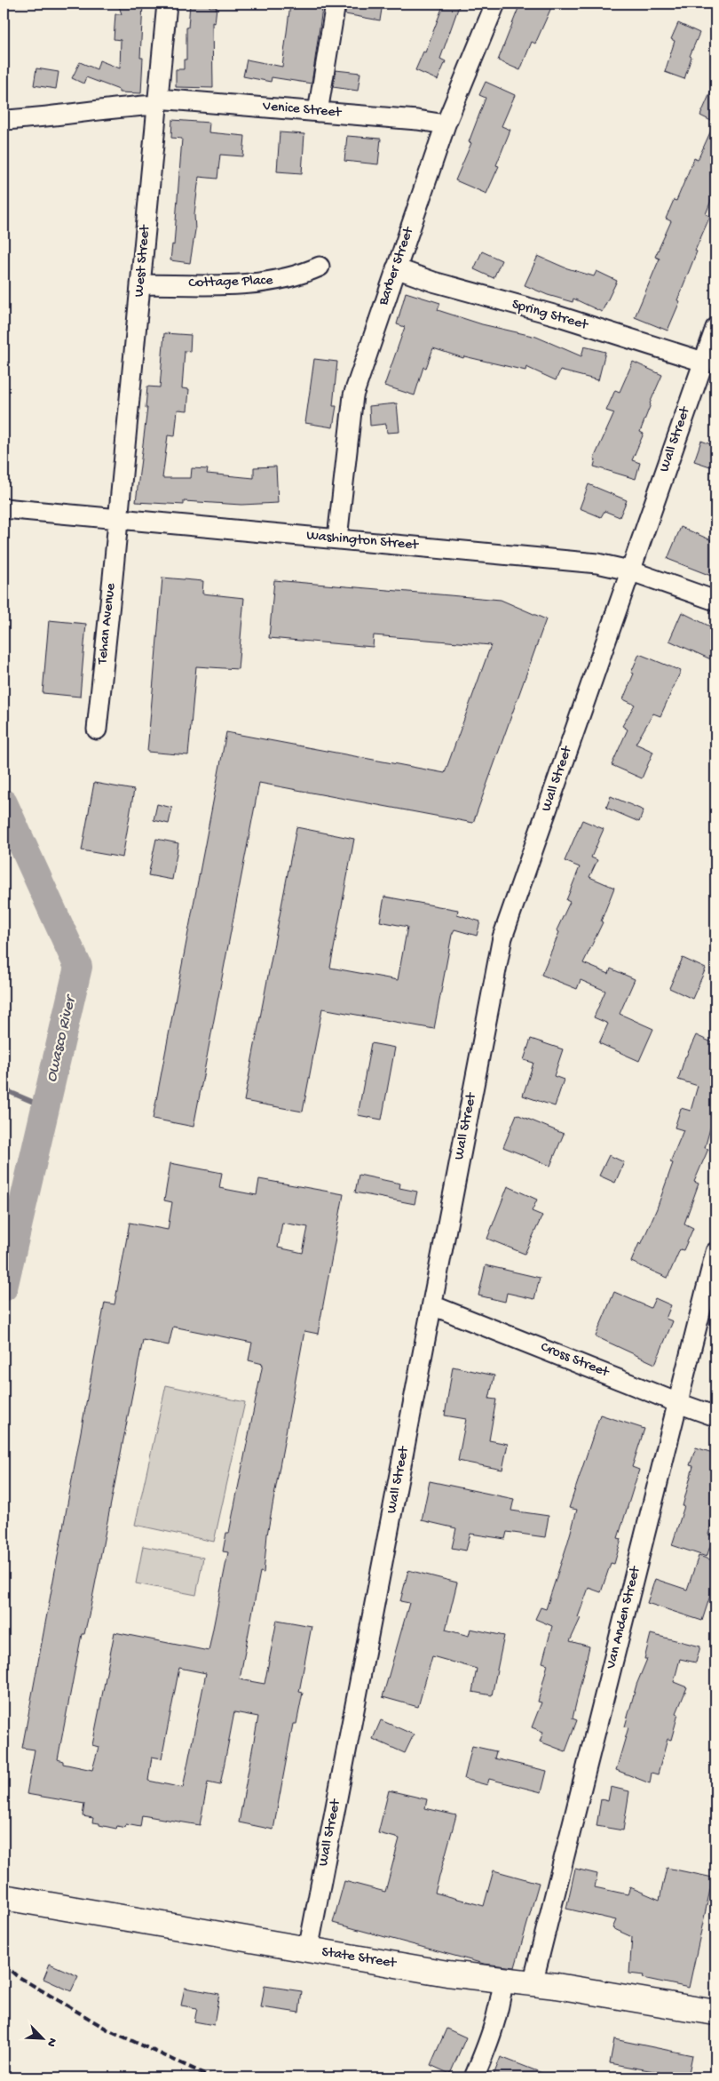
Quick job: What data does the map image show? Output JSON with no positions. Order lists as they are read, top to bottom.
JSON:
{
  "streets": {
    "main road": ["State Street"],
    "street": [
      "Venice Street",
      "West Street",
      "Barber Street",
      "Cottage Place",
      "Spring Street",
      "Wall Street",
      "Washington Street",
      "Tehan Avenue",
      "Cross Street",
      "Van Anden Street"
    ]
  },
  "crossings": [
    ["Venice Street", "West Street"],
    ["Venice Street", "Barber Street"],
    ["West Street", "Cottage Place"],
    ["West Street", "Washington Street"],
    ["West Street", "Tehan Avenue"],
    ["Barber Street", "Spring Street"],
    ["Barber Street", "Washington Street"],
    ["Spring Street", "Wall Street"],
    ["Wall Street", "Washington Street"],
    ["Wall Street", "Cross Street"],
    ["Wall Street", "State Street"],
    ["Washington Street", "Tehan Avenue"],
    ["Cross Street", "Van Anden Street"],
    ["Van Anden Street", "State Street"]
  ],
  "water": ["Owasco River"],
  "north": "bottom right"
}
